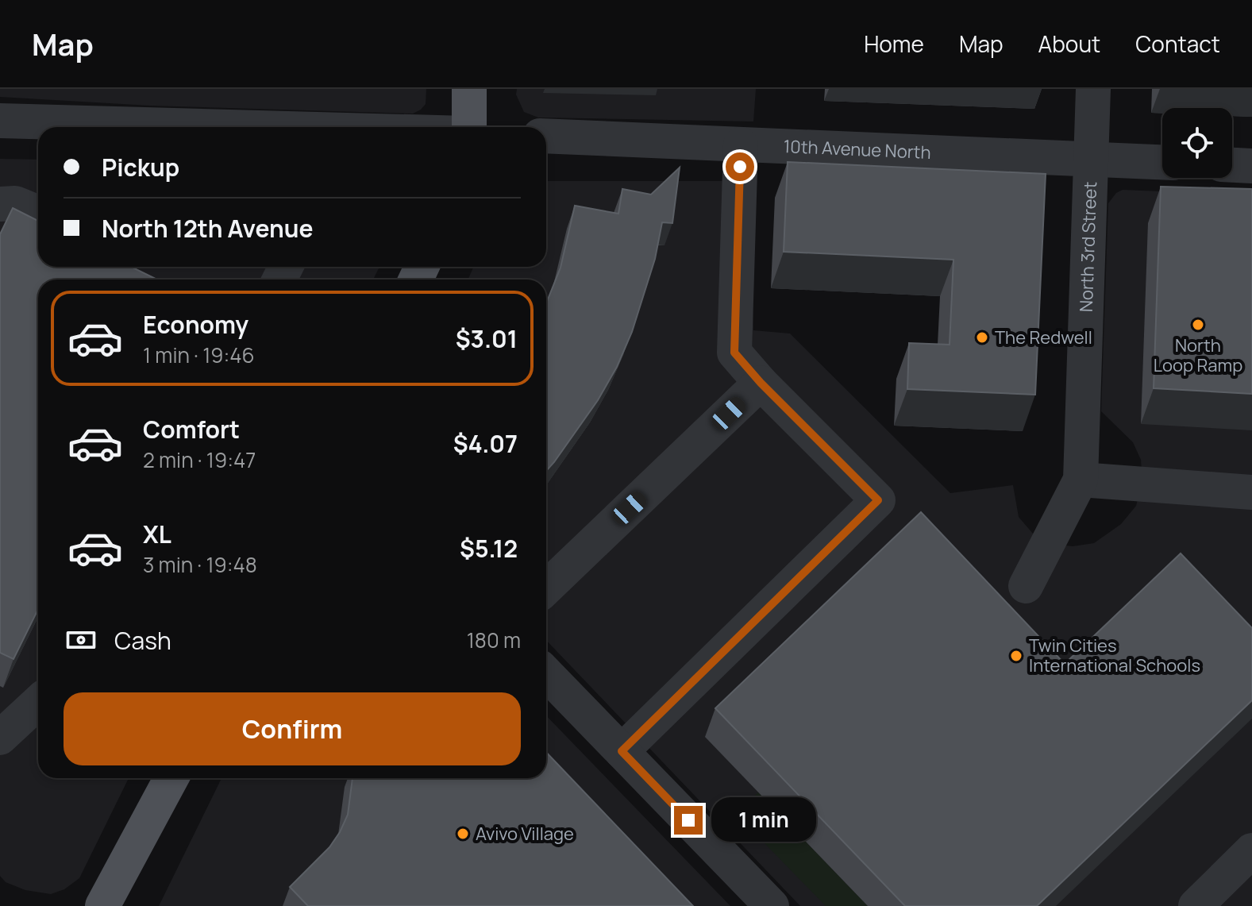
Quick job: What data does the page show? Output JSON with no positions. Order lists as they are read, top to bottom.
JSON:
{
  "streets": {
    "street": ["10th Avenue North", "North 3rd Street"]
  },
  "crossings": [
    ["10th Avenue North", "North 3rd Street"]
  ],
  "places": [
    "North Loop Ramp",
    "The Redwell",
    "Twin Cities International Schools",
    "Avivo Village"
  ],
  "page": {
    "header": "Map",
    "nav": [
      "Home",
      "Map",
      "About",
      "Contact"
    ],
    "banner": ["Pickup", "North 12th Avenue"],
    "list": [
      {
        "name": "Economy",
        "note": "1 min · 19:46",
        "value": "$3.01"
      },
      {
        "name": "Comfort",
        "note": "2 min · 19:47",
        "value": "$4.07"
      },
      {
        "name": "XL",
        "note": "3 min · 19:48",
        "value": "$5.12"
      }
    ],
    "pay": ["Cash", "180 m"],
    "buttons": "Confirm",
    "bubble": "1 min"
  }
}
